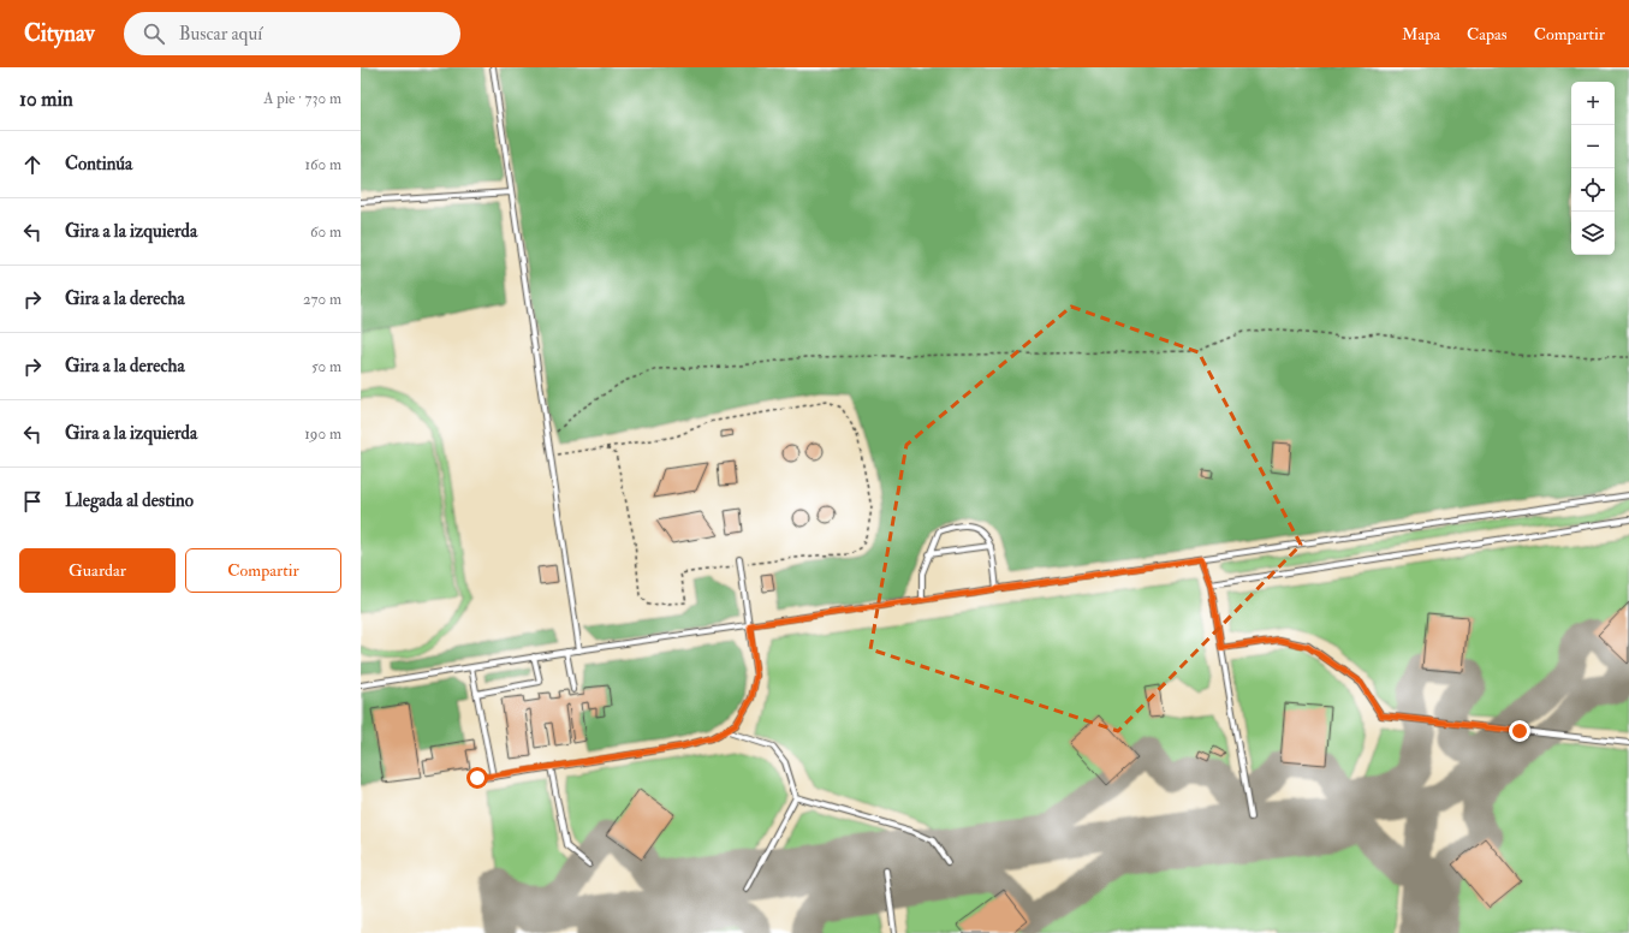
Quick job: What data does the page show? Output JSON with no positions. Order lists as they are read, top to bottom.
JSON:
{
  "page": {
    "header": "Citynav",
    "search": "Buscar aquí",
    "nav": ["Mapa", "Capas", "Compartir"],
    "heading": ["10 min", "A pie · 730 m"],
    "map_buttons": ["+", "−"],
    "list": [
      ["Continúa", "160 m"],
      ["Gira a la izquierda", "60 m"],
      ["Gira a la derecha", "270 m"],
      ["Gira a la derecha", "50 m"],
      ["Gira a la izquierda", "190 m"],
      "Llegada al destino"
    ],
    "buttons": ["Guardar", "Compartir"]
  }
}
